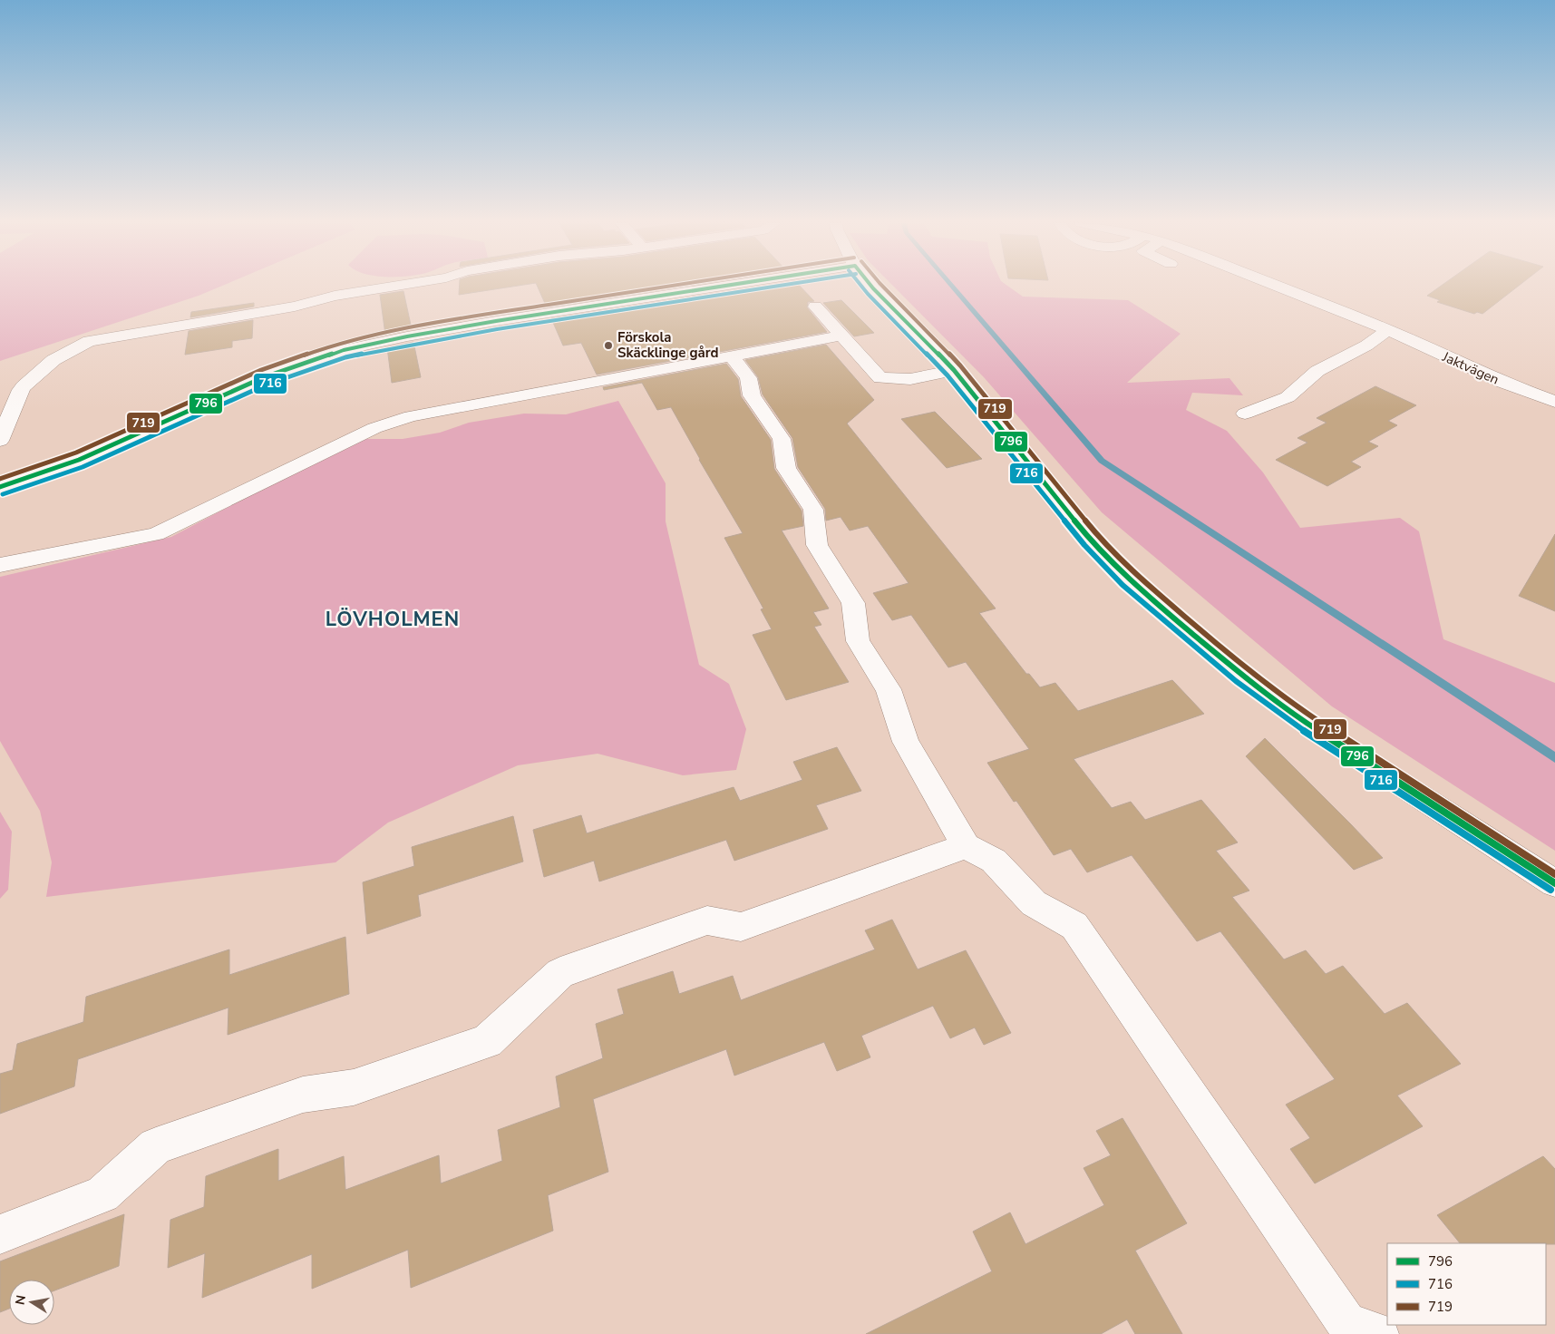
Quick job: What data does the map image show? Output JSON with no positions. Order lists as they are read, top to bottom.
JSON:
{
  "streets": {
    "street": ["Jaktvägen"]
  },
  "districts": ["LÖVHOLMEN"],
  "places": ["Förskola Skäcklinge gård"],
  "lines": ["transit line 796", "transit line 716", "transit line 719"],
  "legend": ["796", "716", "719"],
  "north": "left"
}
